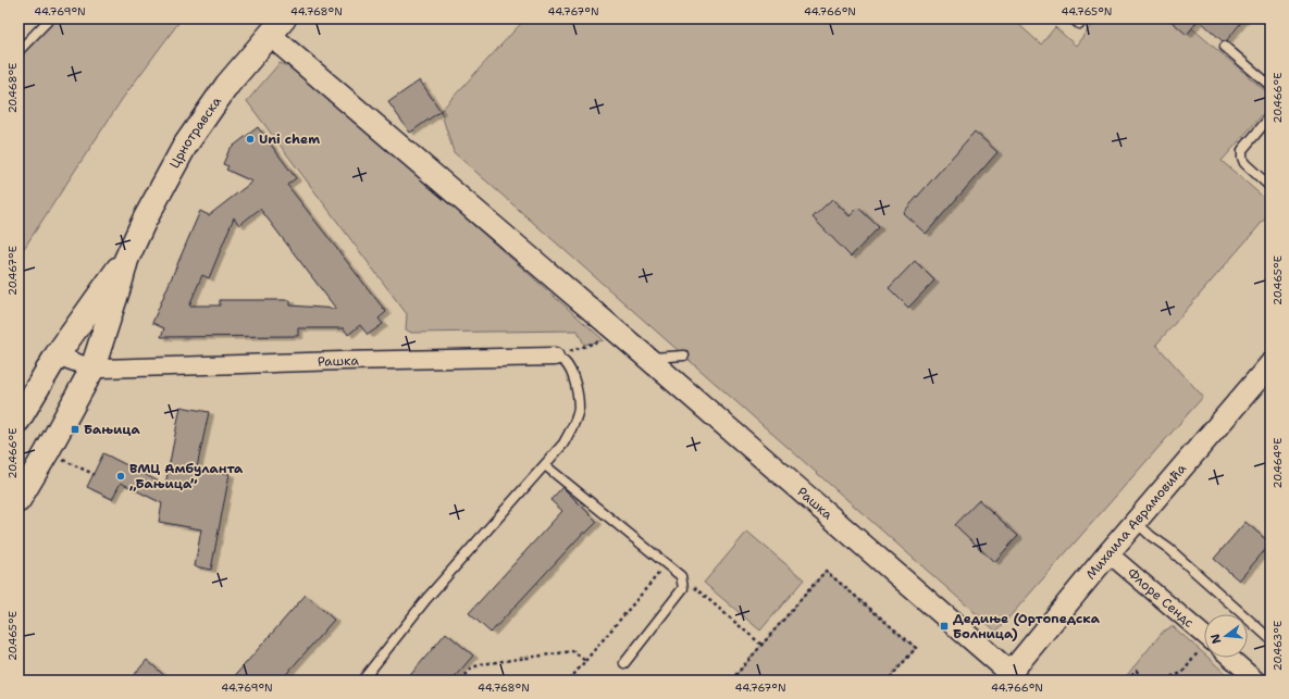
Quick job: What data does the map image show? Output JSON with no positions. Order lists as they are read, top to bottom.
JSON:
{
  "streets": {
    "main road": ["Црнотравска"],
    "street": ["Рашка", "Михаила Аврамовића", "Флоре Сендс"]
  },
  "crossings": [
    ["Црнотравска", "Рашка"],
    ["Рашка", "Михаила Аврамовића"],
    ["Михаила Аврамовића", "Флоре Сендс"]
  ],
  "places": {
    "other": ["Uni chem", "ВМЦ Амбуланта „Бањица”"],
    "transit": ["Бањица", "Дедиње (Ортопедска Болница)"]
  },
  "north": "left",
  "coordinates": [
    "44.769°N",
    "44.768°N",
    "44.767°N",
    "44.766°N",
    "44.765°N",
    "20.468°E",
    "20.466°E",
    "20.467°E",
    "20.465°E",
    "20.464°E",
    "20.463°E"
  ]
}
